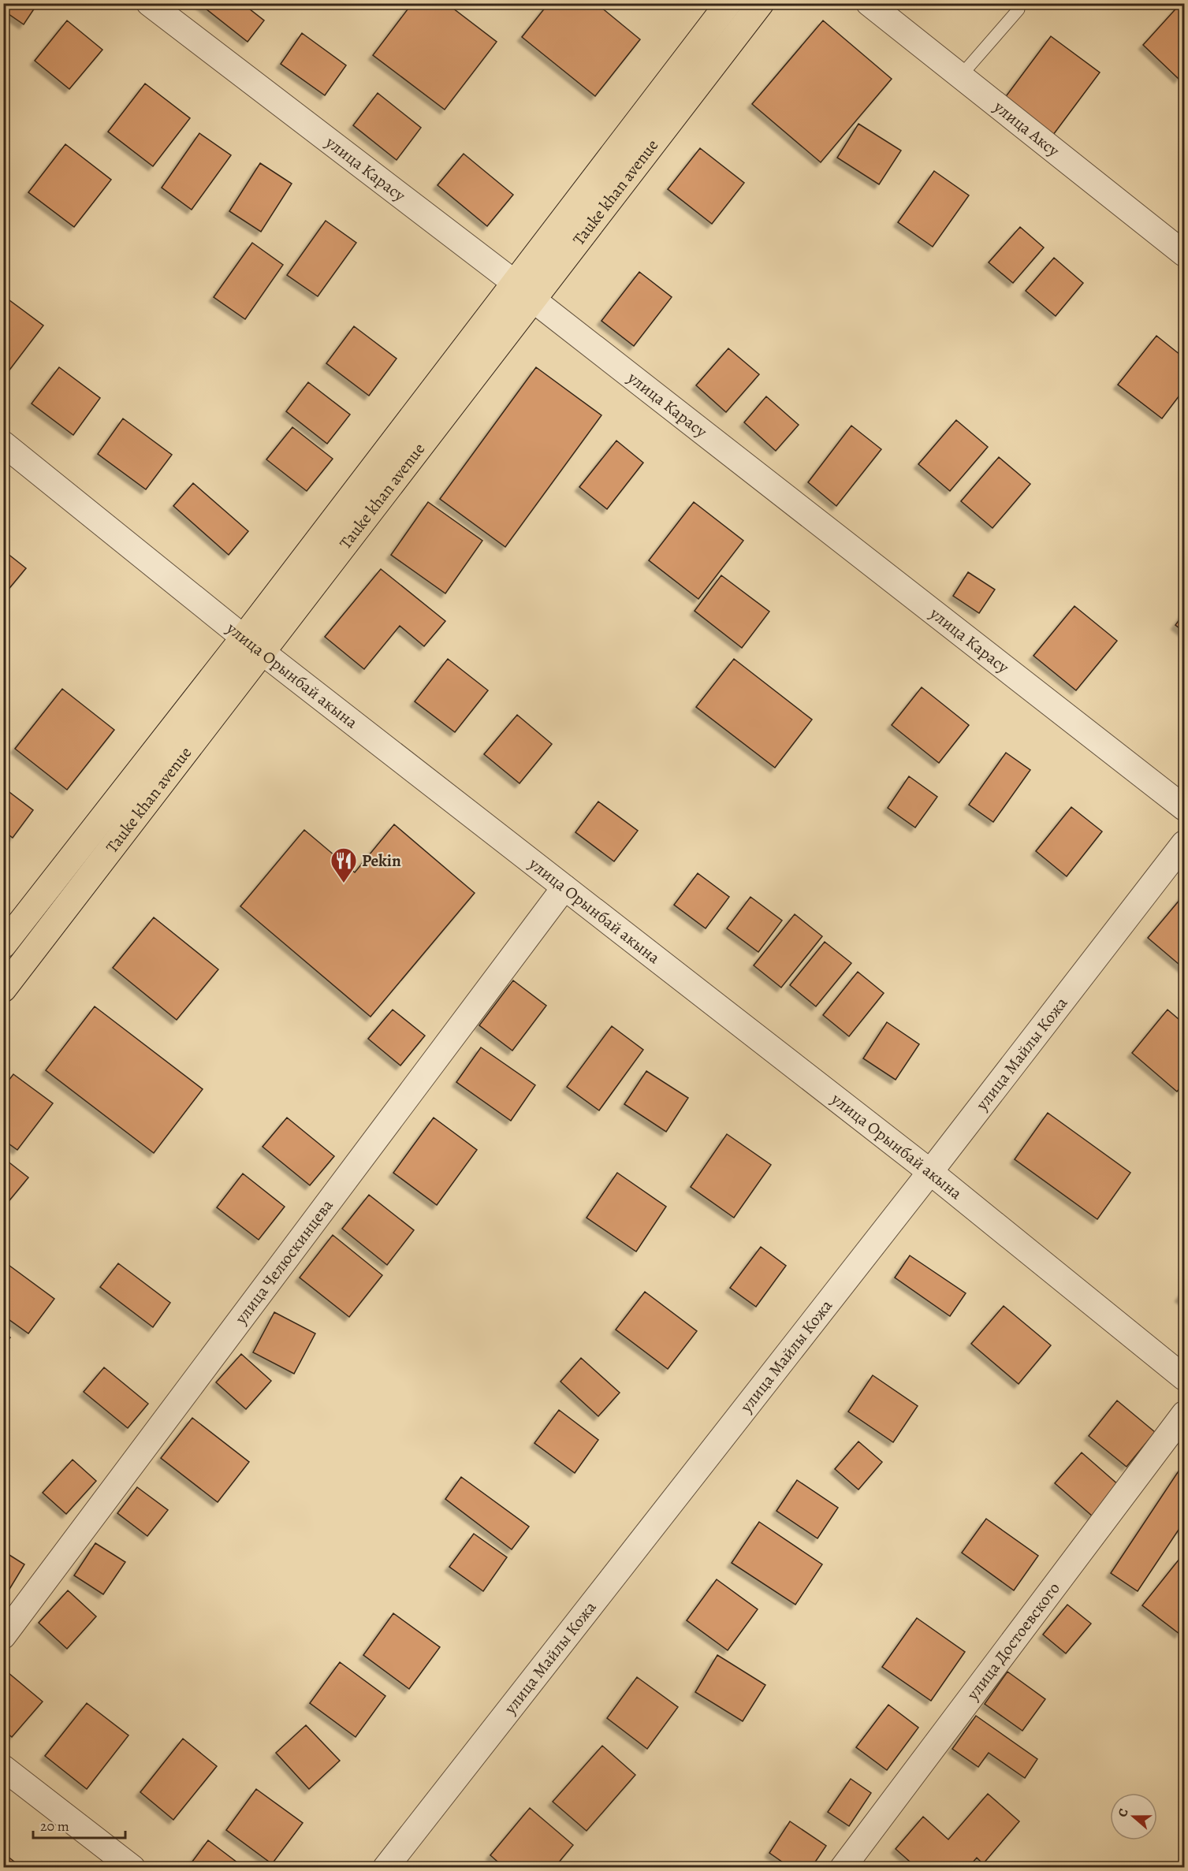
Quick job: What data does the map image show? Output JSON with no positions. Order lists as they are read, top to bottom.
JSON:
{
  "streets": {
    "main road": ["Tauke khan avenue"],
    "street": [
      "улица Аксу",
      "улица Карасу",
      "улица Орынбай акына",
      "улица Майлы Кожа",
      "улица Челюскинцева",
      "улица Достоевского"
    ]
  },
  "crossings": [
    ["улица Карасу", "Tauke khan avenue"],
    ["Tauke khan avenue", "улица Орынбай акына"],
    ["улица Орынбай акына", "улица Майлы Кожа"],
    ["улица Орынбай акына", "улица Челюскинцева"]
  ],
  "places": {
    "restaurant": ["Pekin"]
  },
  "scale_bar": "20 m",
  "north": "left"
}
